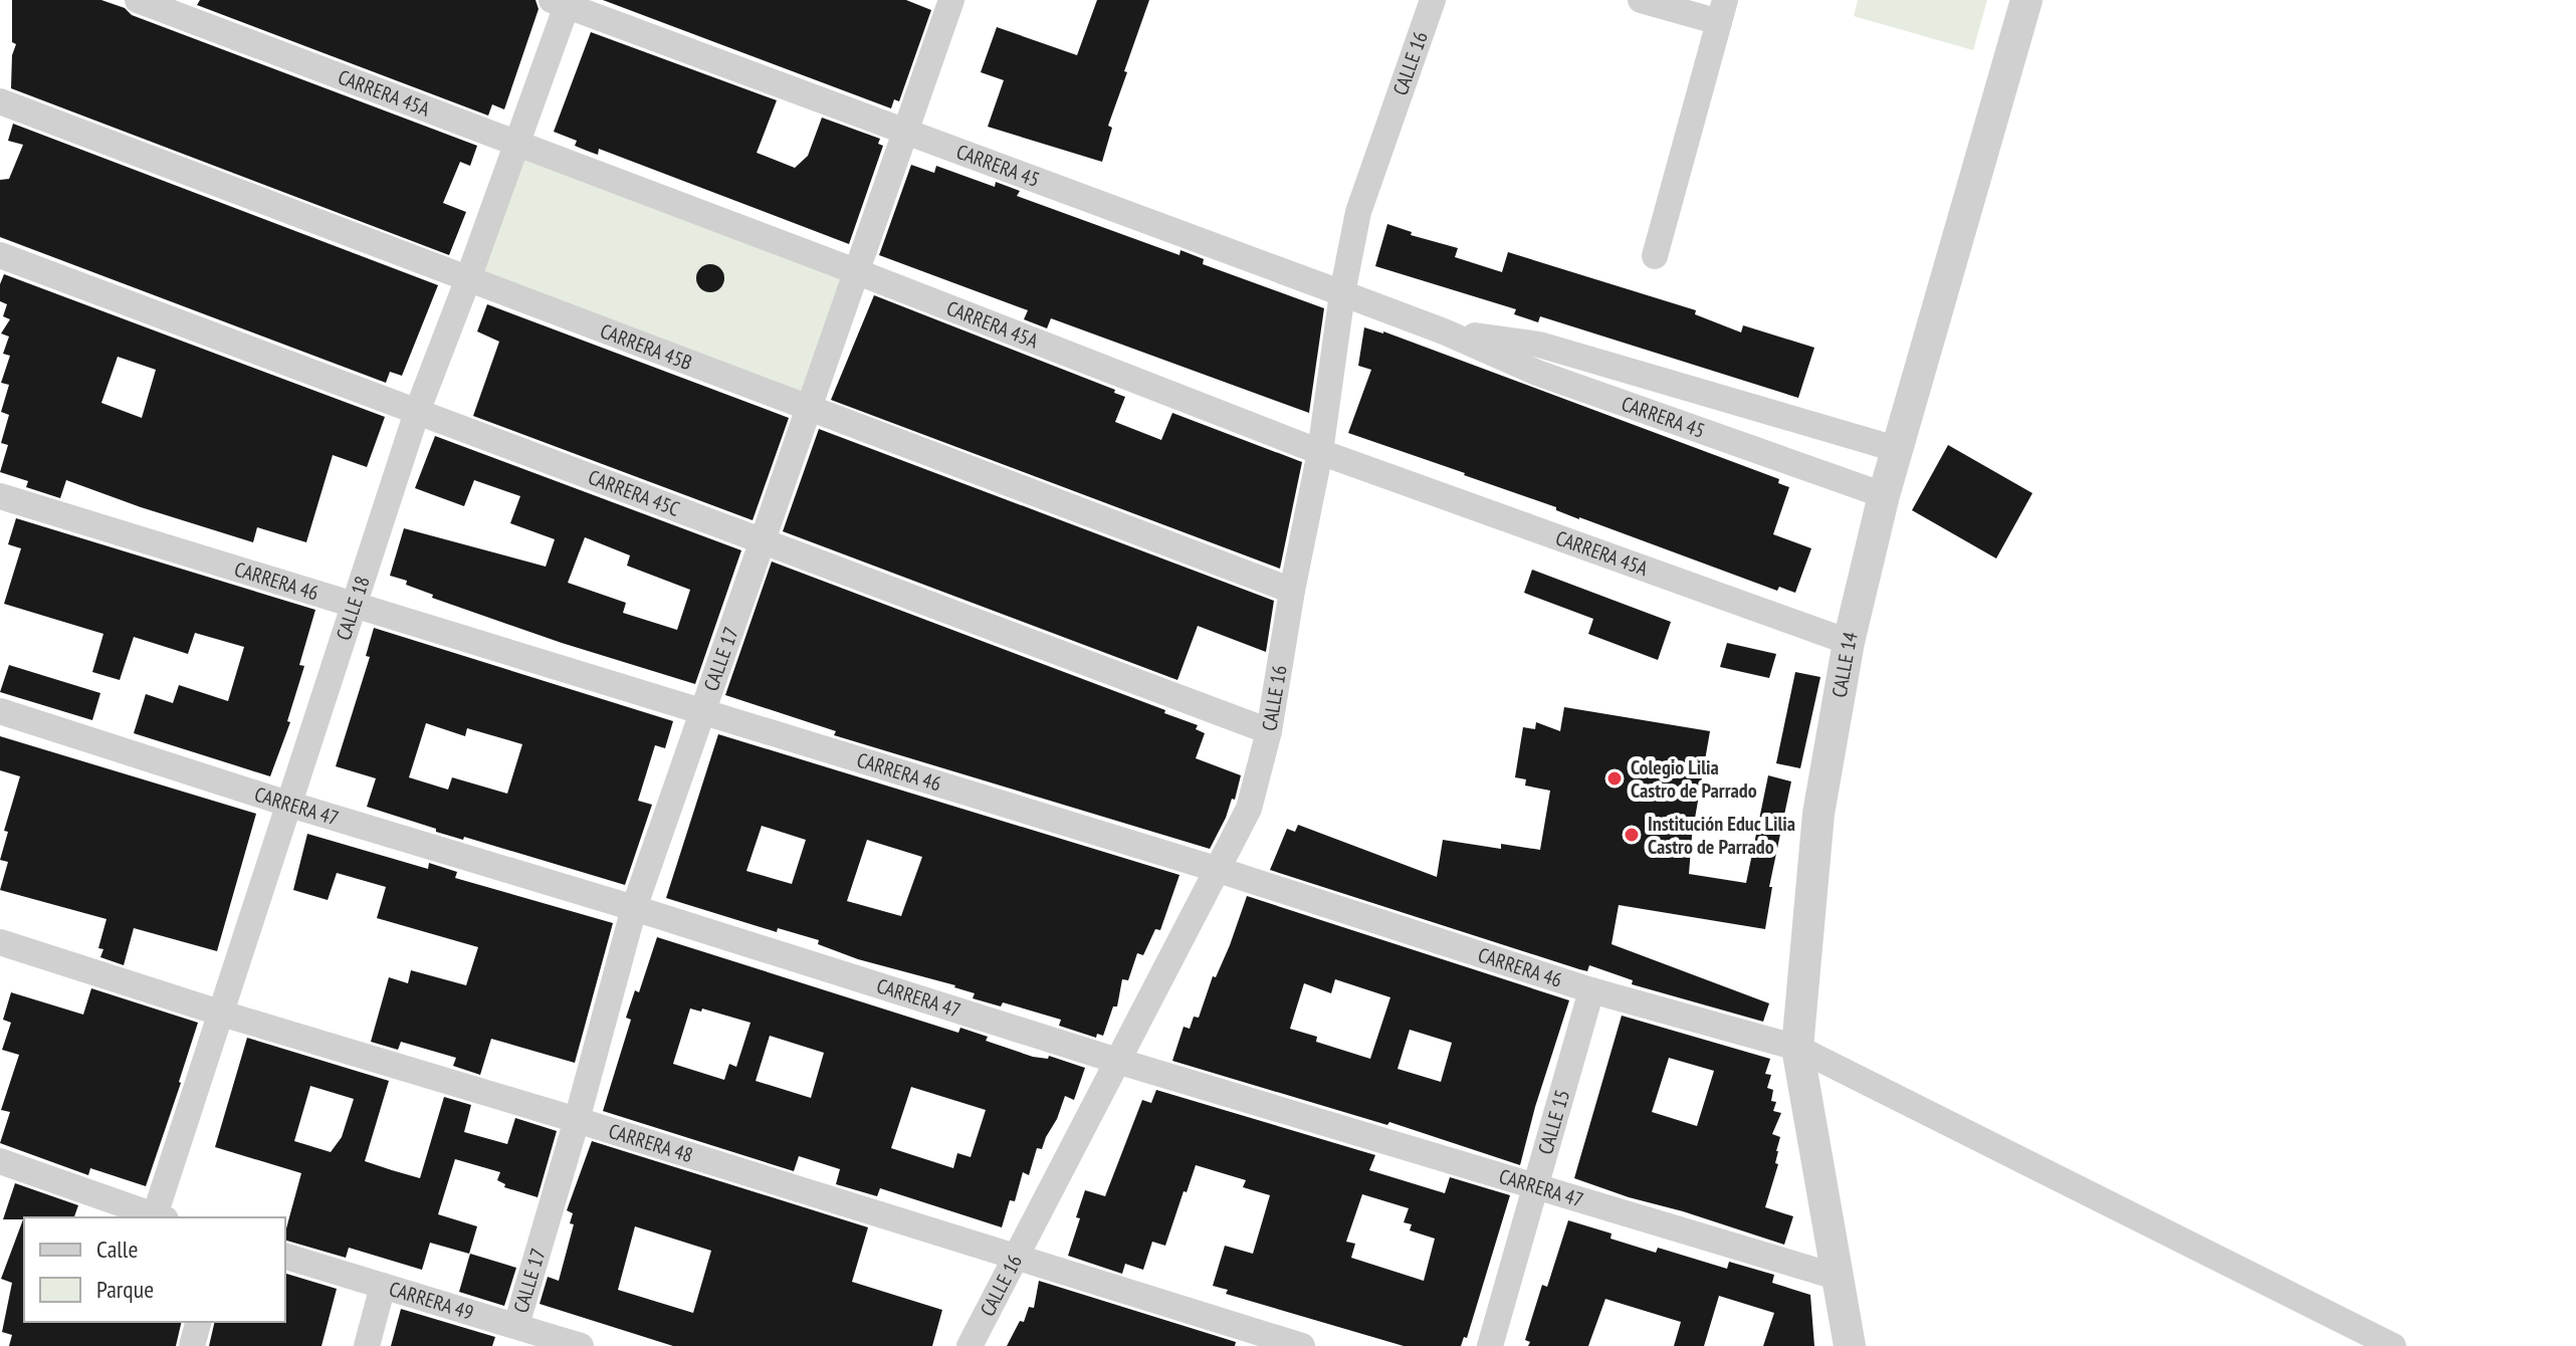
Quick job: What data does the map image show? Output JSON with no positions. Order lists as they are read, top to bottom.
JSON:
{
  "streets": {
    "street": [
      "CALLE 16",
      "CARRERA 45A",
      "CARRERA 45",
      "CARRERA 45B",
      "CARRERA 45C",
      "CARRERA 46",
      "CALLE 18",
      "CALLE 17",
      "CALLE 14",
      "CARRERA 47",
      "CALLE 15",
      "CARRERA 48",
      "CARRERA 49"
    ]
  },
  "crossings": [
    ["CALLE 16", "CARRERA 45A"],
    ["CALLE 16", "CARRERA 45"],
    ["CALLE 16", "CARRERA 45B"],
    ["CALLE 16", "CARRERA 45C"],
    ["CALLE 16", "CARRERA 46"],
    ["CALLE 16", "CARRERA 47"],
    ["CALLE 16", "CARRERA 48"],
    ["CARRERA 45A", "CALLE 18"],
    ["CARRERA 45A", "CALLE 17"],
    ["CARRERA 45A", "CALLE 14"],
    ["CARRERA 45", "CALLE 18"],
    ["CARRERA 45", "CALLE 17"],
    ["CARRERA 45", "CALLE 14"],
    ["CARRERA 45B", "CALLE 18"],
    ["CARRERA 45B", "CALLE 17"],
    ["CARRERA 45C", "CALLE 18"],
    ["CARRERA 45C", "CALLE 17"],
    ["CARRERA 46", "CALLE 18"],
    ["CARRERA 46", "CALLE 17"],
    ["CARRERA 46", "CALLE 14"],
    ["CARRERA 46", "CALLE 15"],
    ["CALLE 18", "CARRERA 47"],
    ["CALLE 18", "CARRERA 48"],
    ["CALLE 17", "CARRERA 47"],
    ["CALLE 17", "CARRERA 48"],
    ["CALLE 17", "CARRERA 49"],
    ["CALLE 14", "CARRERA 47"],
    ["CARRERA 47", "CALLE 15"]
  ],
  "places": ["Colegio Lilia Castro de Parrado", "Institución Educ Lilia Castro de Parrado"],
  "legend": ["Calle", "Parque"]
}
